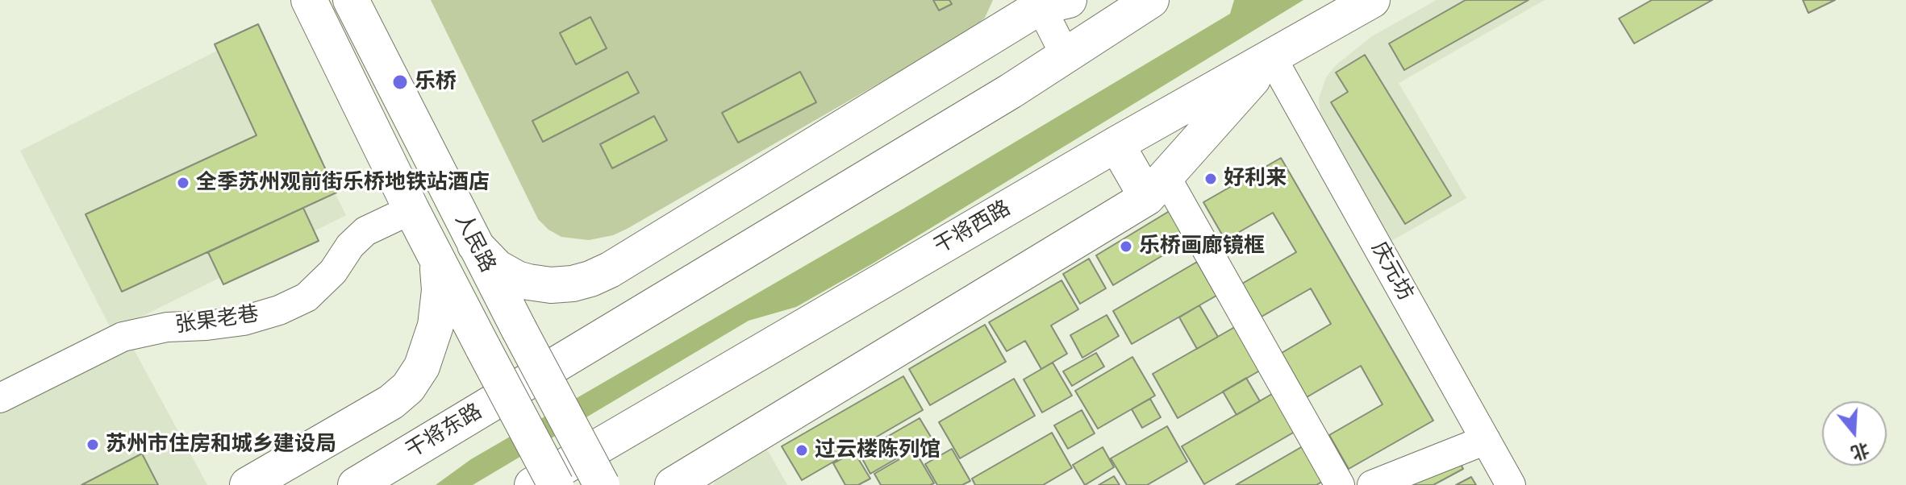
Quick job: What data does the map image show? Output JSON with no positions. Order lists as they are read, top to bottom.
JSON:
{
  "streets": {
    "main road": ["干将西路", "人民路", "干将东路"],
    "street": ["庆元坊", "张果老巷"]
  },
  "crossings": [
    ["干将西路", "人民路"],
    ["干将西路", "庆元坊"],
    ["人民路", "张果老巷"]
  ],
  "places": [
    "乐桥",
    "好利来",
    "全季苏州观前街乐桥地铁站酒店",
    "乐桥画廊镜框",
    "苏州市住房和城乡建设局",
    "过云楼陈列馆"
  ],
  "north": "bottom"
}
